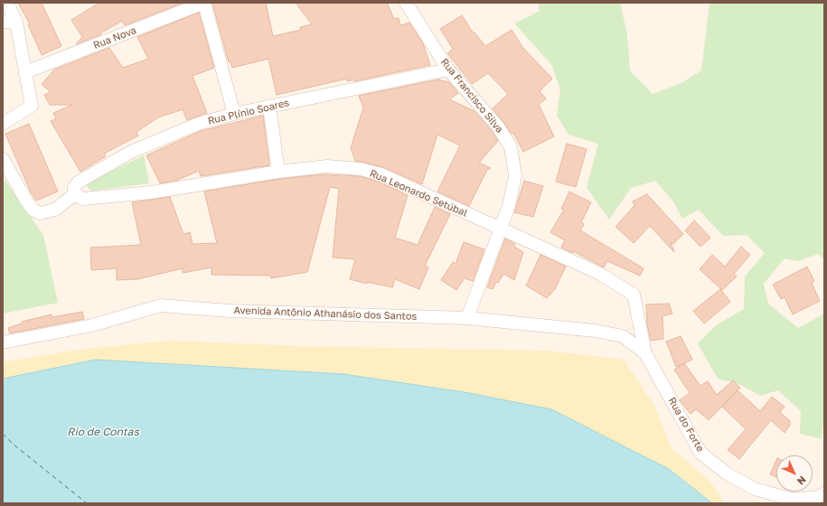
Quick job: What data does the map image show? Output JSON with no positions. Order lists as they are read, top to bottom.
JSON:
{
  "streets": {
    "street": [
      "Rua Nova",
      "Rua Francisco Silva",
      "Rua Plínio Soares",
      "Rua Leonardo Setúbal",
      "Avenida Antônio Athanásio dos Santos",
      "Rua do Forte"
    ]
  },
  "crossings": [
    ["Rua Francisco Silva", "Rua Plínio Soares"],
    ["Rua Francisco Silva", "Rua Leonardo Setúbal"],
    ["Rua Francisco Silva", "Avenida Antônio Athanásio dos Santos"],
    ["Rua Plínio Soares", "Rua Leonardo Setúbal"],
    ["Rua Leonardo Setúbal", "Avenida Antônio Athanásio dos Santos"],
    ["Rua Leonardo Setúbal", "Rua do Forte"],
    ["Avenida Antônio Athanásio dos Santos", "Rua do Forte"]
  ],
  "water": ["Rio de Contas"],
  "north": "bottom right"
}
